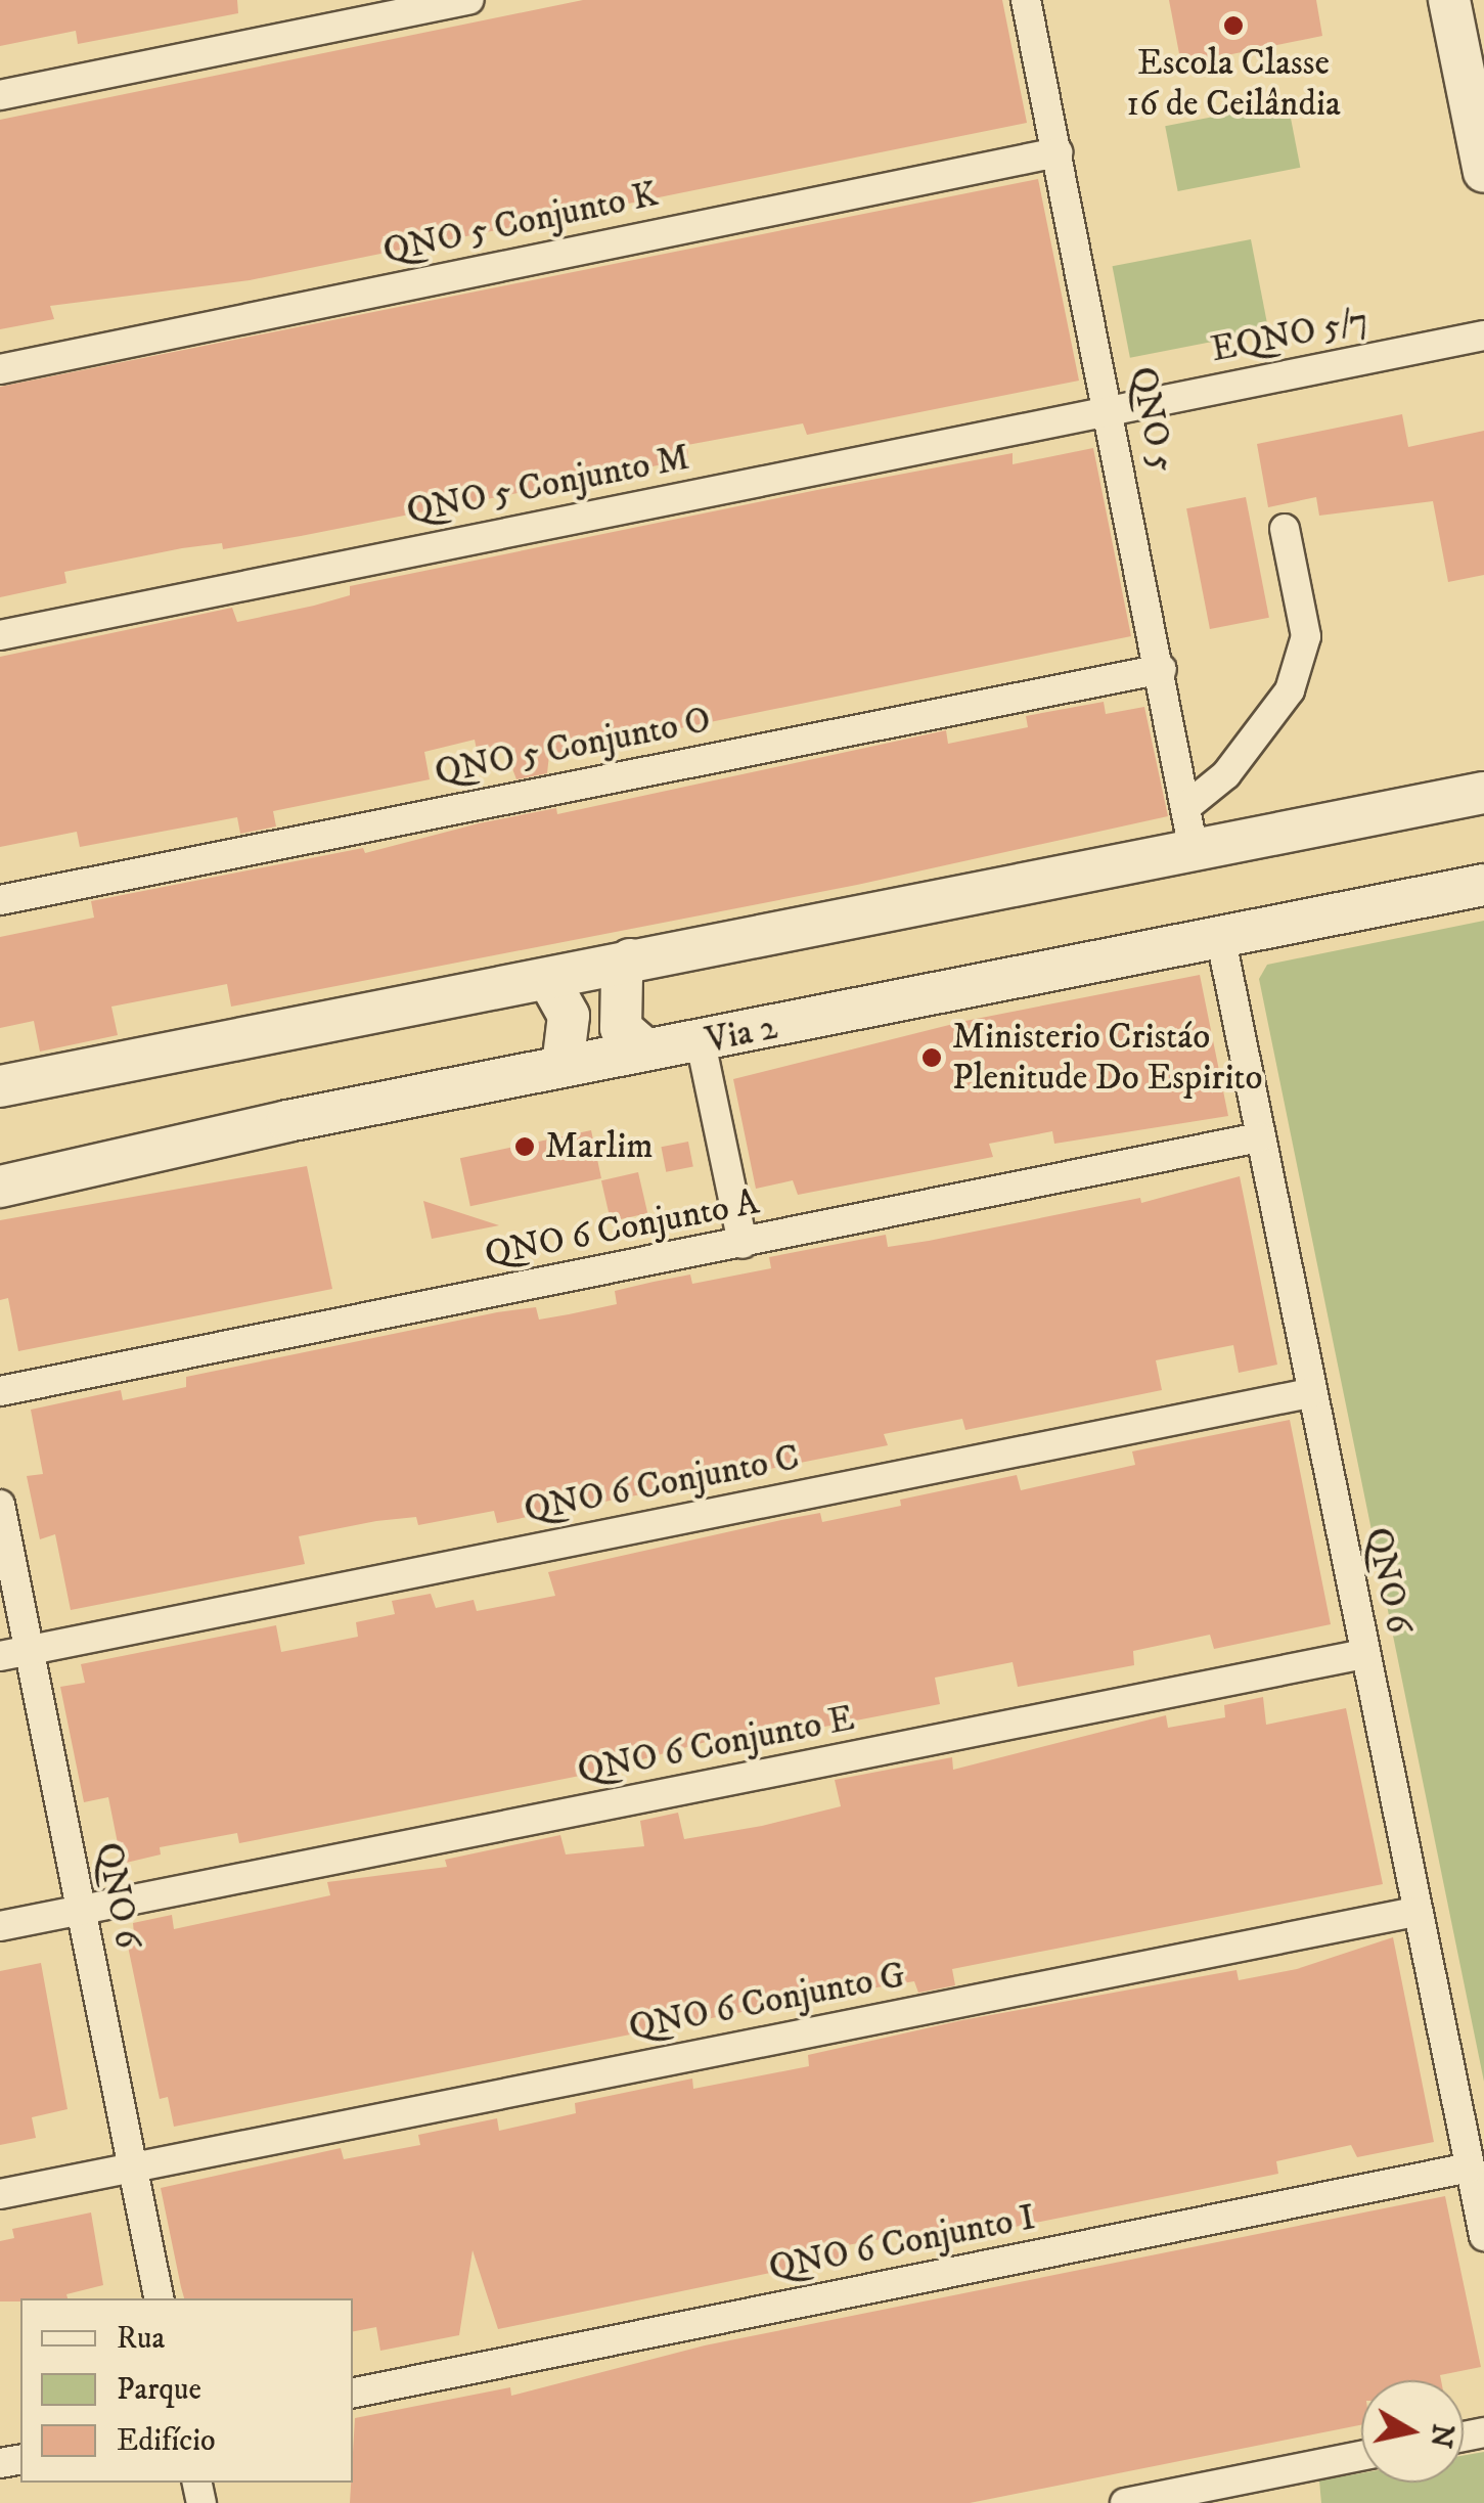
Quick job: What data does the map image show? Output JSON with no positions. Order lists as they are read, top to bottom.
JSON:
{
  "streets": {
    "main road": ["Via 2"],
    "street": [
      "QNO 5 Conjunto K",
      "EQNO 5/7",
      "QNO 5",
      "QNO 5 Conjunto M",
      "QNO 5 Conjunto O",
      "QNO 6 Conjunto A",
      "QNO 6 Conjunto C",
      "QNO 6",
      "QNO 6 Conjunto E",
      "QNO 6 Conjunto G",
      "QNO 6 Conjunto I"
    ]
  },
  "crossings": [
    ["QNO 5 Conjunto K", "QNO 5"],
    ["EQNO 5/7", "QNO 5"],
    ["EQNO 5/7", "QNO 5 Conjunto M"],
    ["QNO 5", "QNO 5 Conjunto M"],
    ["QNO 5", "QNO 5 Conjunto O"],
    ["Via 2", "QNO 6"],
    ["QNO 6 Conjunto A", "QNO 6"],
    ["QNO 6 Conjunto C", "QNO 6"],
    ["QNO 6", "QNO 6 Conjunto E"],
    ["QNO 6", "QNO 6 Conjunto G"],
    ["QNO 6", "QNO 6 Conjunto I"]
  ],
  "places": ["Escola Classe 16 de Ceilândia", "Ministerio Cristáo Plenitude Do Espirito", "Marlim"],
  "legend": ["Rua", "Parque", "Edifício"],
  "north": "right"
}
